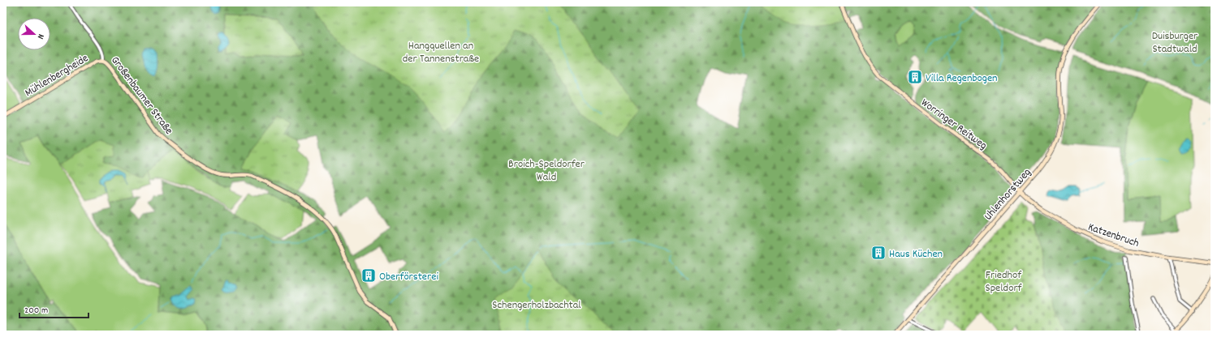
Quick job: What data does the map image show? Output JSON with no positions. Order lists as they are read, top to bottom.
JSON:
{
  "streets": {
    "street": [
      "Mühlenbergheide",
      "Großenbaumer Straße",
      "Worringer Reitweg",
      "Uhlenhorstweg",
      "Katzenbruch"
    ]
  },
  "crossings": [
    ["Mühlenbergheide", "Großenbaumer Straße"],
    ["Worringer Reitweg", "Uhlenhorstweg"],
    ["Worringer Reitweg", "Katzenbruch"],
    ["Uhlenhorstweg", "Katzenbruch"]
  ],
  "parks": [
    "Duisburger Stadtwald",
    "Hangquellen an der Tannenstraße",
    "Broich-Speldorfer Wald",
    "Friedhof Speldorf",
    "Schengerholzbachtal"
  ],
  "places": {
    "building": ["Villa Regenbogen", "Haus Küchen", "Oberförsterei"]
  },
  "scale_bar": "200 m",
  "north": "right"
}
